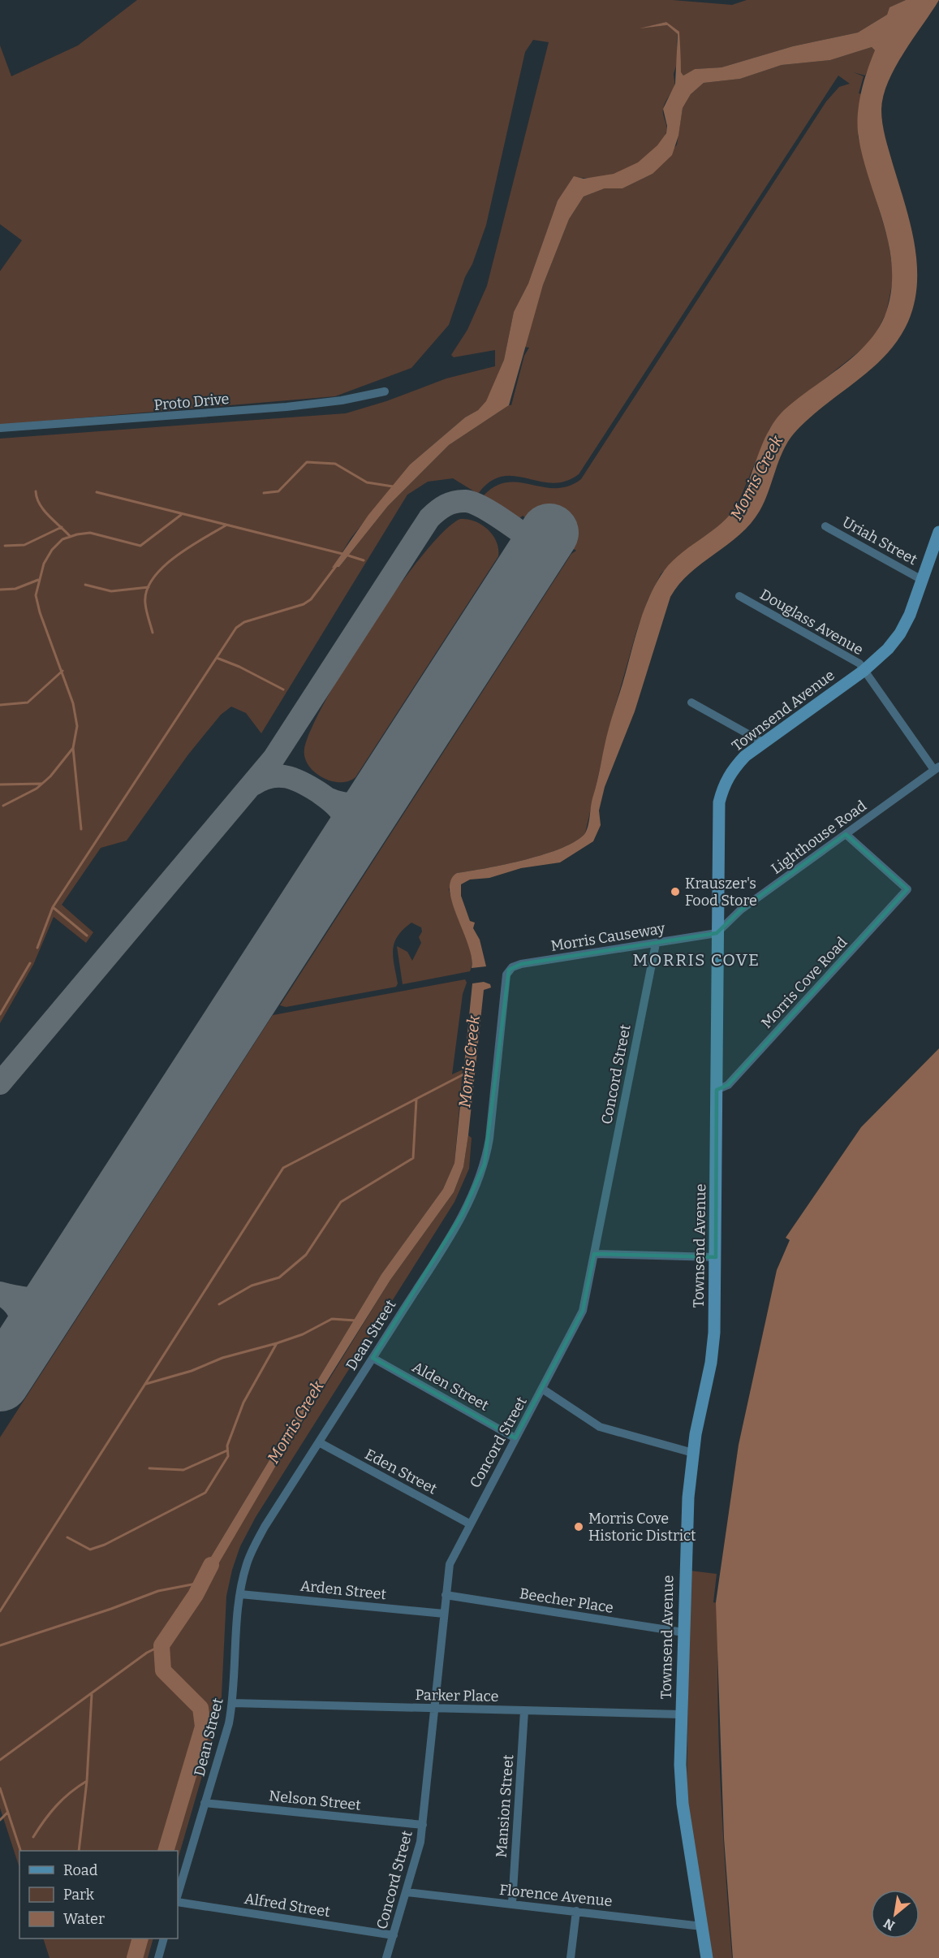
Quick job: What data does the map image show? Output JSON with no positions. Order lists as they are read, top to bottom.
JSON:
{
  "streets": {
    "main road": ["Townsend Avenue"],
    "street": [
      "Proto Drive",
      "Uriah Street",
      "Douglass Avenue",
      "Lighthouse Road",
      "Morris Causeway",
      "Morris Cove Road",
      "Concord Street",
      "Dean Street",
      "Alden Street",
      "Eden Street",
      "Arden Street",
      "Beecher Place",
      "Parker Place",
      "Nelson Street",
      "Mansion Street",
      "Florence Avenue",
      "Alfred Street"
    ]
  },
  "crossings": [
    ["Uriah Street", "Townsend Avenue"],
    ["Douglass Avenue", "Townsend Avenue"],
    ["Douglass Avenue", "Lighthouse Road"],
    ["Townsend Avenue", "Lighthouse Road"],
    ["Townsend Avenue", "Morris Causeway"],
    ["Townsend Avenue", "Morris Cove Road"],
    ["Townsend Avenue", "Beecher Place"],
    ["Townsend Avenue", "Parker Place"],
    ["Townsend Avenue", "Florence Avenue"],
    ["Lighthouse Road", "Morris Causeway"],
    ["Lighthouse Road", "Morris Cove Road"],
    ["Morris Causeway", "Concord Street"],
    ["Morris Causeway", "Dean Street"],
    ["Concord Street", "Alden Street"],
    ["Concord Street", "Eden Street"],
    ["Concord Street", "Arden Street"],
    ["Concord Street", "Beecher Place"],
    ["Concord Street", "Parker Place"],
    ["Concord Street", "Nelson Street"],
    ["Concord Street", "Florence Avenue"],
    ["Concord Street", "Alfred Street"],
    ["Dean Street", "Alden Street"],
    ["Dean Street", "Eden Street"],
    ["Dean Street", "Arden Street"],
    ["Dean Street", "Parker Place"],
    ["Dean Street", "Nelson Street"],
    ["Parker Place", "Mansion Street"],
    ["Mansion Street", "Florence Avenue"]
  ],
  "districts": ["MORRIS COVE"],
  "water": ["Morris Creek"],
  "places": ["Krauszer's Food Store", "Morris Cove Historic District"],
  "legend": ["Road", "Park", "Water"],
  "north": "bottom left"
}
